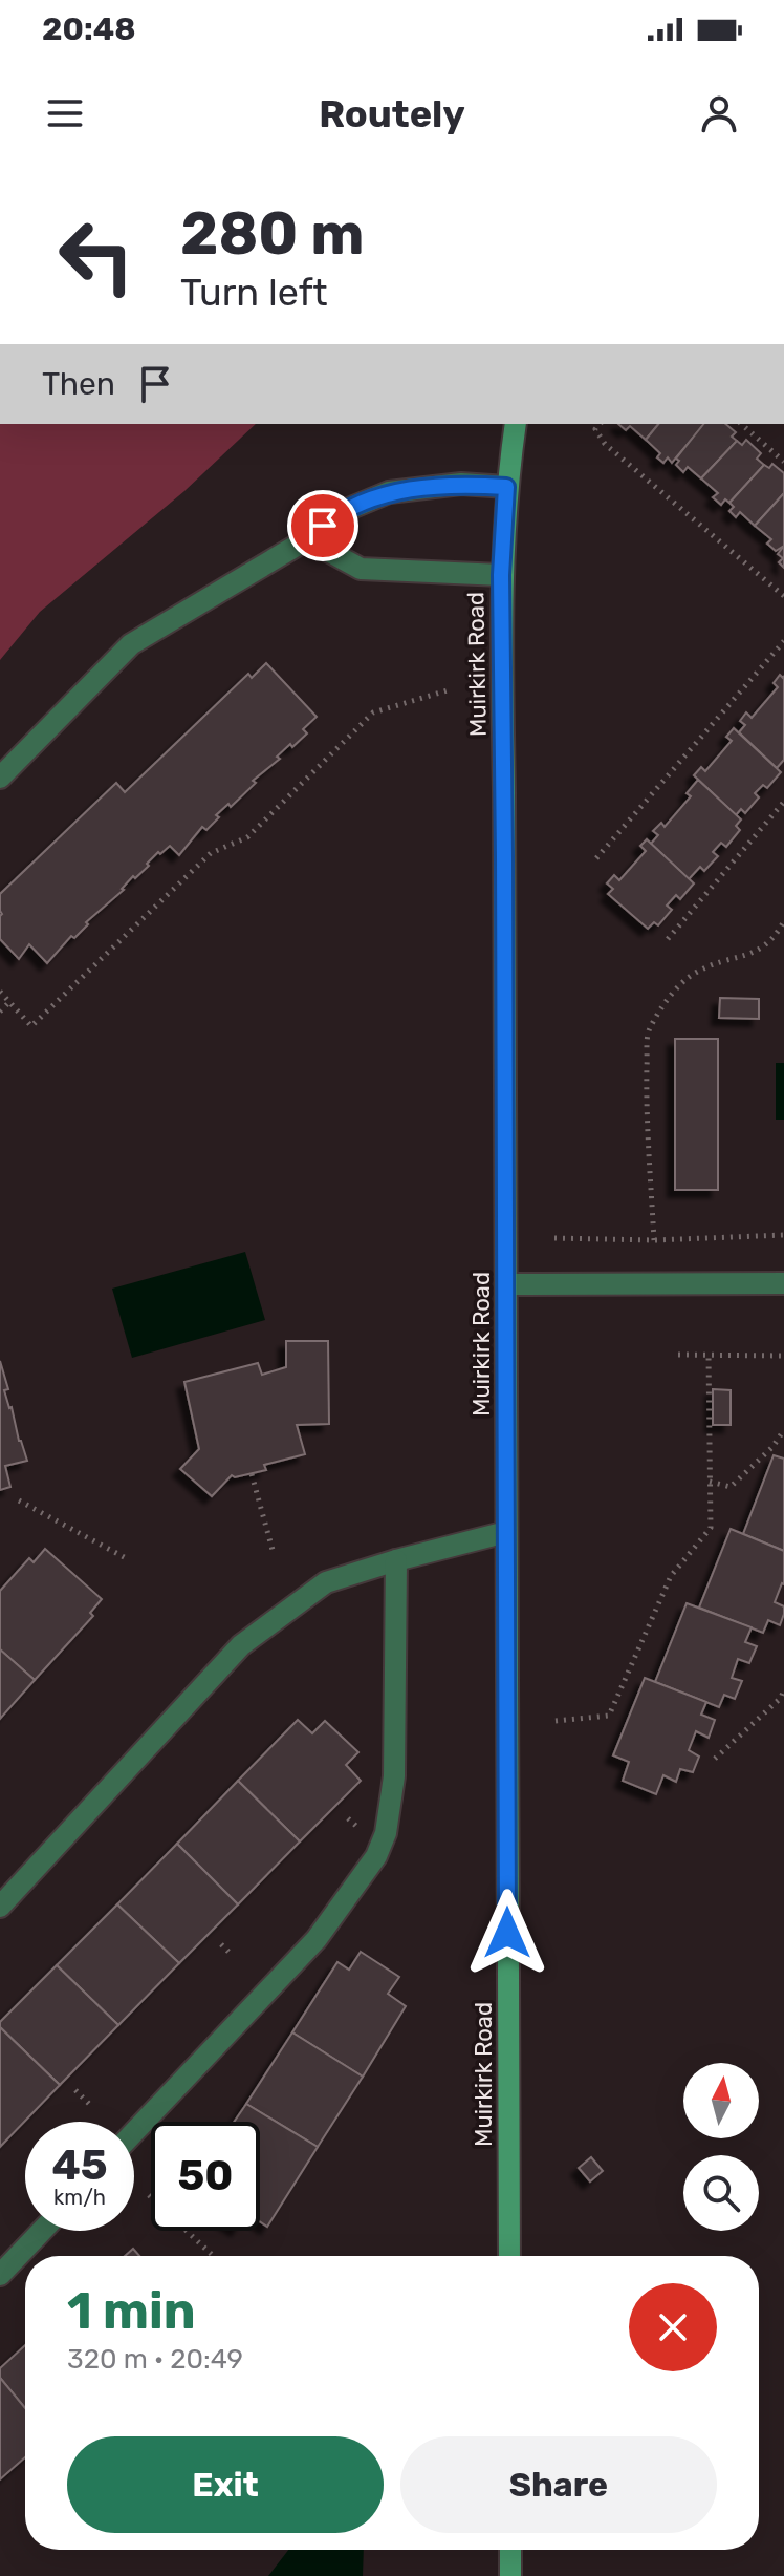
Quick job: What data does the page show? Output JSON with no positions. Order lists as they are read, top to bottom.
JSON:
{
  "streets": {
    "main road": ["Muirkirk Road"]
  },
  "north": "top",
  "page": {
    "status": "20:48",
    "header": "Routely",
    "turn": ["280 m", "Turn left"],
    "then": "Then",
    "speed": "45 km/h",
    "limit": "50",
    "heading": ["1 min", "320 m · 20:49"],
    "buttons": ["Exit", "Share"]
  }
}
